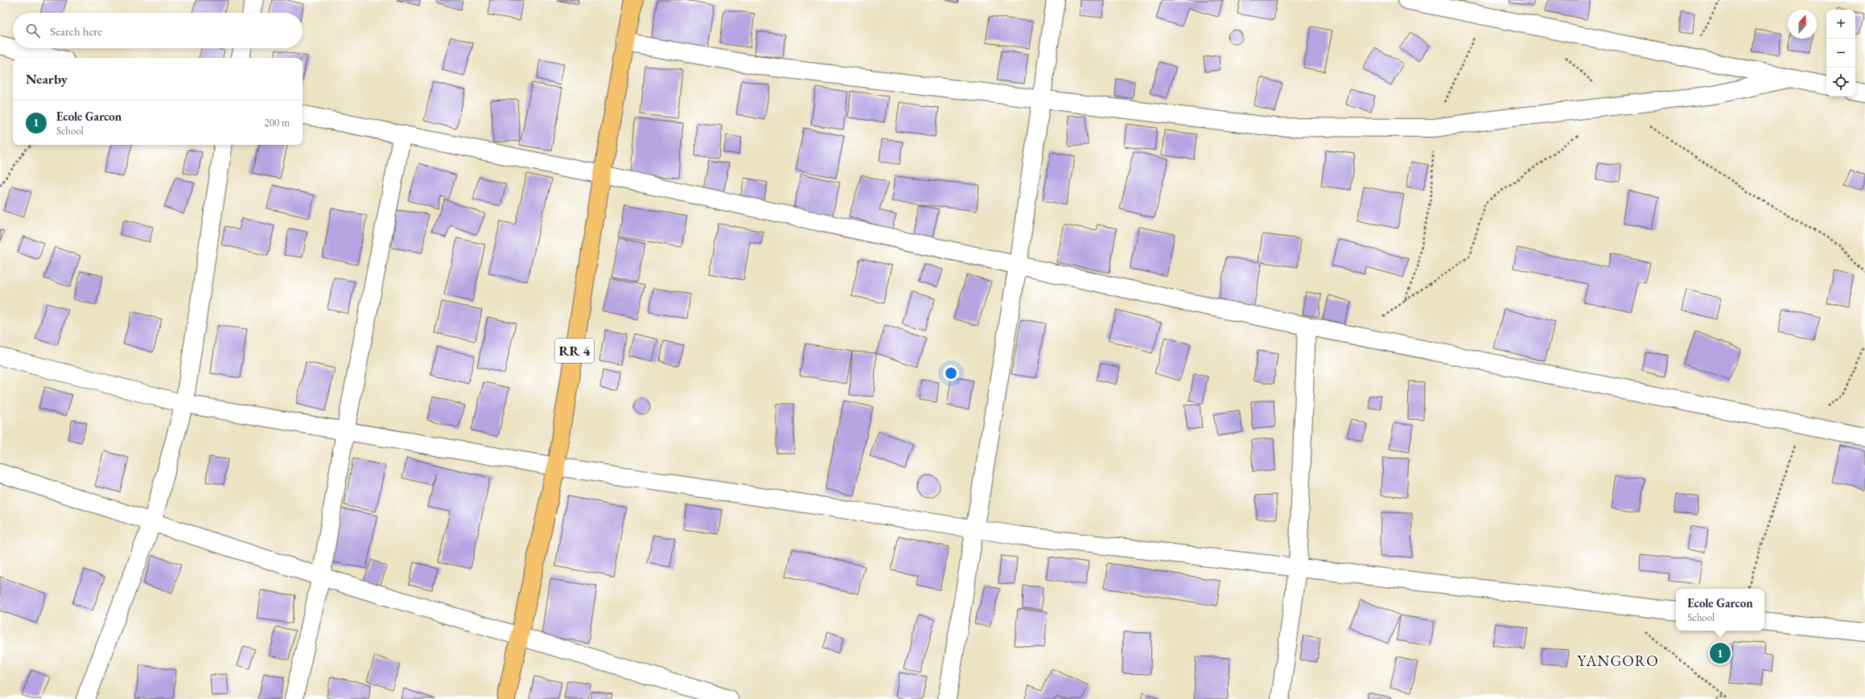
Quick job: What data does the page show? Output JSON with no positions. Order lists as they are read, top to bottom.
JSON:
{
  "streets": {
    "main road": ["RR 4"]
  },
  "districts": ["YANGORO"],
  "north": "top",
  "page": {
    "map_buttons": ["+", "−"],
    "search": "Search here",
    "heading": "Nearby",
    "list": [
      {
        "mark": "1",
        "name": "Ecole Garcon",
        "note": "School",
        "value": "200 m"
      }
    ],
    "popup": ["Ecole Garcon", "School"],
    "pins": "1"
  }
}
